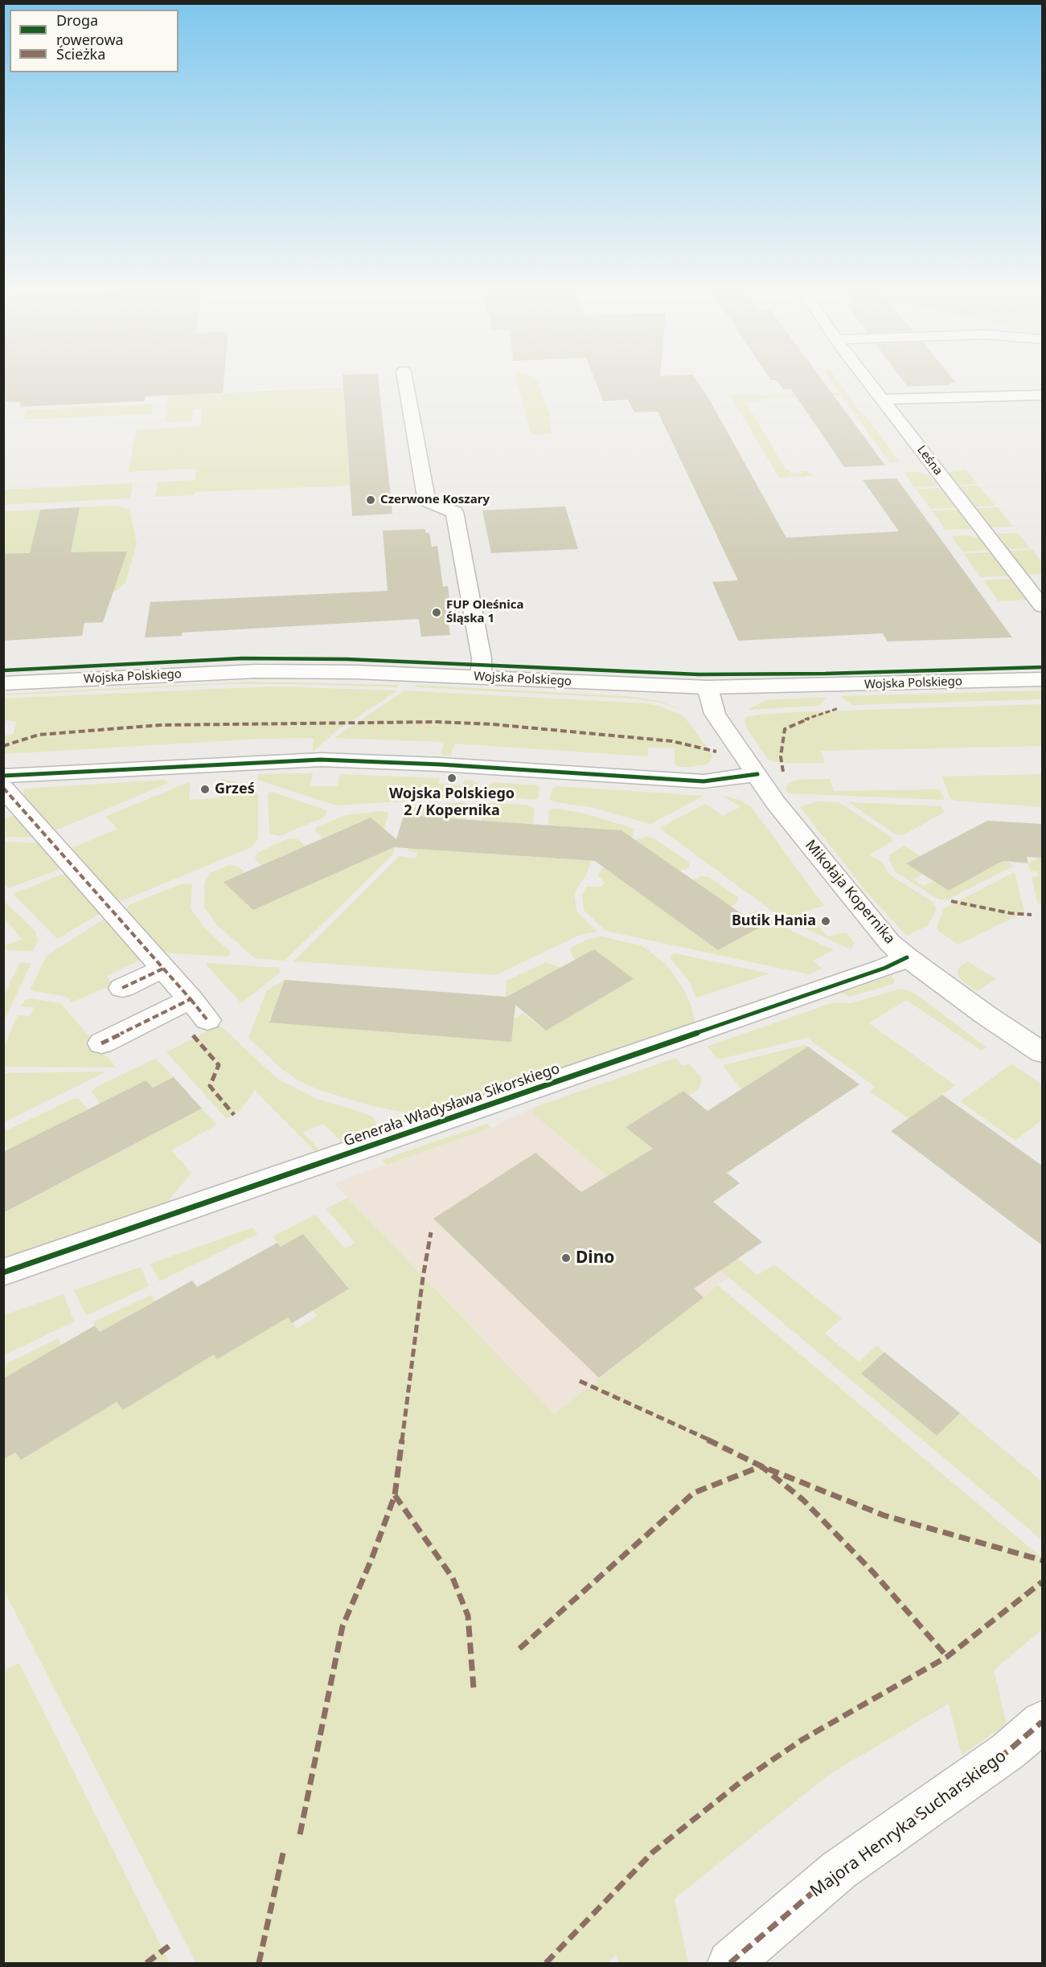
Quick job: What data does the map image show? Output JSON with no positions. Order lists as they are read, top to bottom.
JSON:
{
  "streets": {
    "street": [
      "Leśna",
      "Wojska Polskiego",
      "Mikołaja Kopernika",
      "Generała Władysława Sikorskiego",
      "Majora Henryka Sucharskiego"
    ]
  },
  "crossings": [
    ["Wojska Polskiego", "Mikołaja Kopernika"],
    ["Mikołaja Kopernika", "Generała Władysława Sikorskiego"]
  ],
  "places": [
    "Czerwone Koszary",
    "FUP Oleśnica Śląska 1",
    "Wojska Polskiego 2 / Kopernika",
    "Grześ",
    "Butik Hania",
    "Dino"
  ],
  "legend": ["Droga rowerowa", "Ścieżka"]
}
